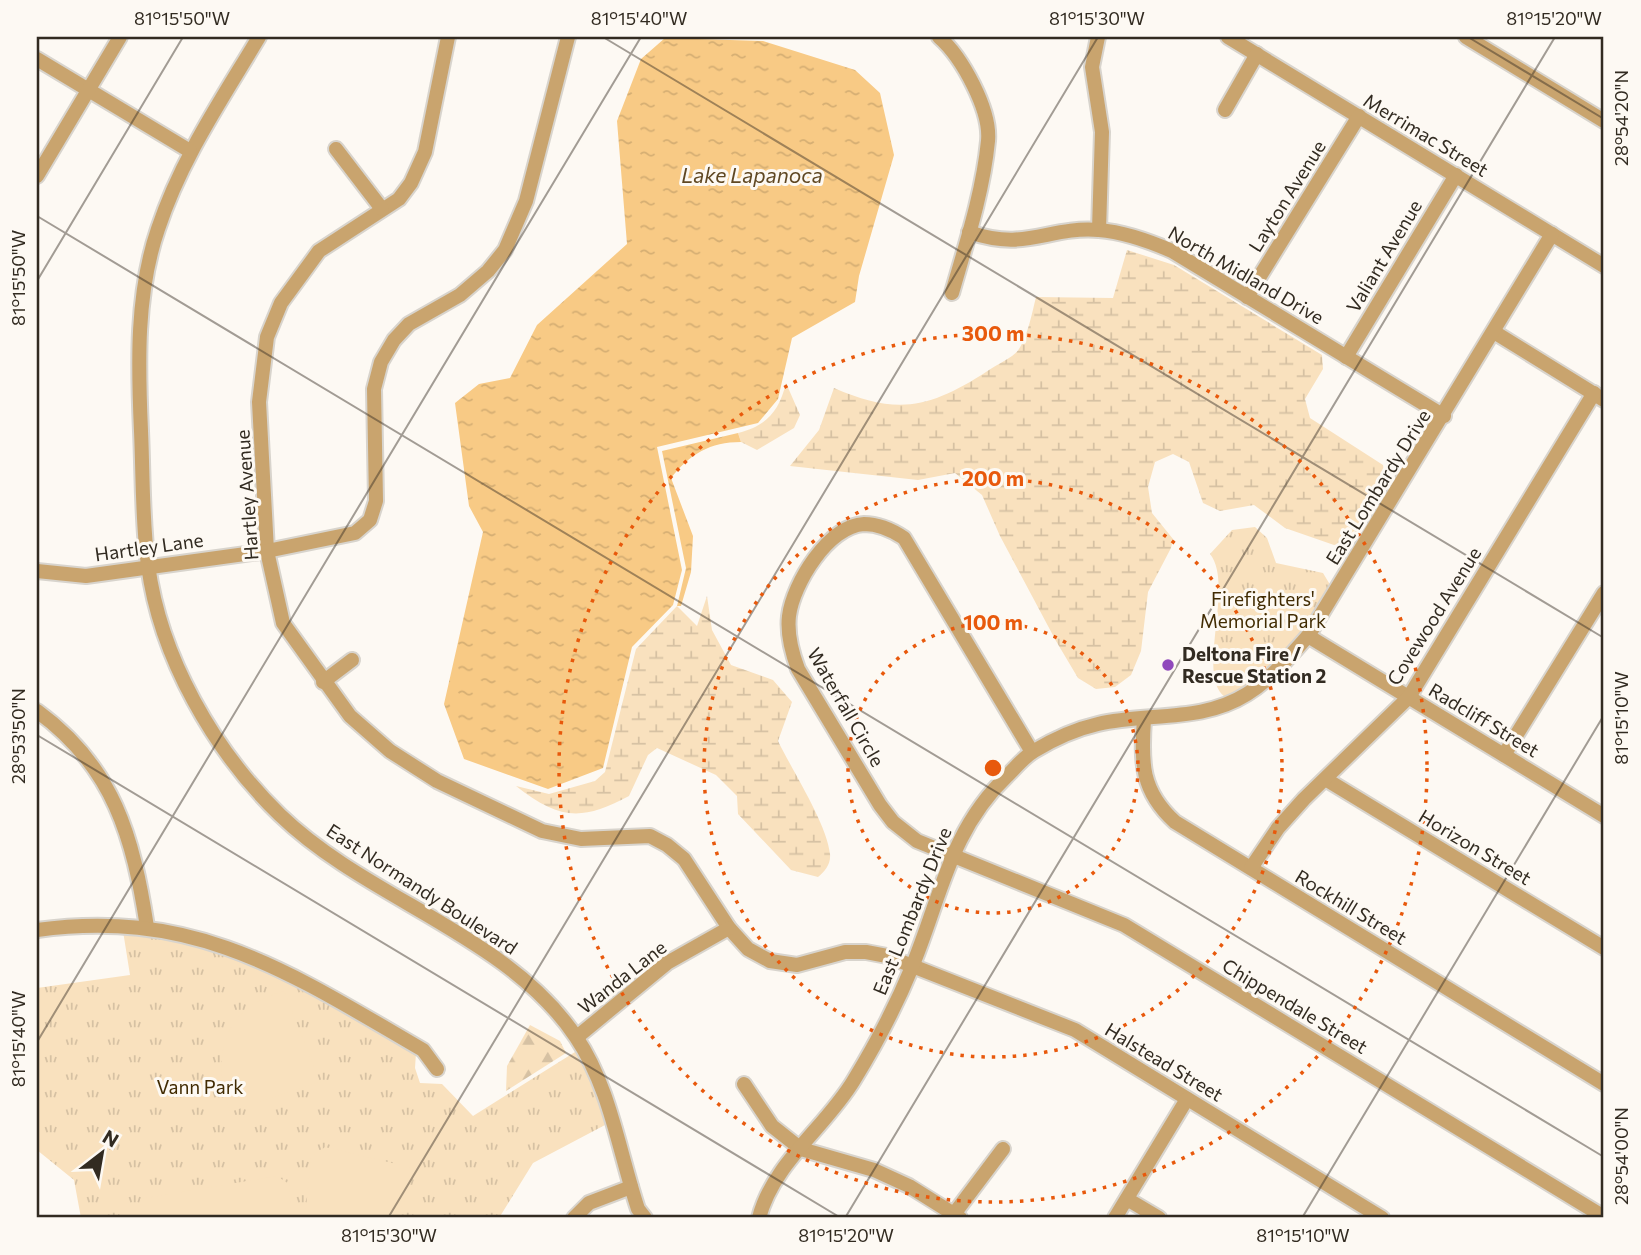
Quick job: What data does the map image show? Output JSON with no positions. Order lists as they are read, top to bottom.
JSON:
{
  "streets": {
    "street": [
      "Merrimac Street",
      "Layton Avenue",
      "Valiant Avenue",
      "North Midland Drive",
      "East Lombardy Drive",
      "Hartley Avenue",
      "Hartley Lane",
      "Covewood Avenue",
      "Waterfall Circle",
      "Radcliff Street",
      "Horizon Street",
      "East Normandy Boulevard",
      "Rockhill Street",
      "Wanda Lane",
      "Chippendale Street",
      "Halstead Street"
    ]
  },
  "crossings": [
    ["Merrimac Street", "Layton Avenue"],
    ["Merrimac Street", "Valiant Avenue"],
    ["Merrimac Street", "East Lombardy Drive"],
    ["Layton Avenue", "North Midland Drive"],
    ["Valiant Avenue", "North Midland Drive"],
    ["North Midland Drive", "East Lombardy Drive"],
    ["East Lombardy Drive", "Hartley Avenue"],
    ["East Lombardy Drive", "Waterfall Circle"],
    ["East Lombardy Drive", "Radcliff Street"],
    ["East Lombardy Drive", "Rockhill Street"],
    ["East Lombardy Drive", "Chippendale Street"],
    ["East Lombardy Drive", "Halstead Street"],
    ["Hartley Avenue", "Hartley Lane"],
    ["Hartley Avenue", "Wanda Lane"],
    ["Hartley Avenue", "Halstead Street"],
    ["Hartley Lane", "East Normandy Boulevard"],
    ["Covewood Avenue", "Radcliff Street"],
    ["Covewood Avenue", "Horizon Street"],
    ["Covewood Avenue", "Rockhill Street"],
    ["Waterfall Circle", "Chippendale Street"],
    ["East Normandy Boulevard", "Wanda Lane"]
  ],
  "water": ["Lake Lapanoca"],
  "parks": ["Firefighters' Memorial Park", "Vann Park"],
  "places": ["Deltona Fire / Rescue Station 2"],
  "north": "top right",
  "coordinates": [
    "81°15'50\"W",
    "81°15'40\"W",
    "81°15'30\"W",
    "81°15'20\"W",
    "28°54'20\"N",
    "81°15'10\"W",
    "28°53'50\"N",
    "28°54'00\"N"
  ],
  "rings": ["300 m", "200 m", "100 m"]
}
